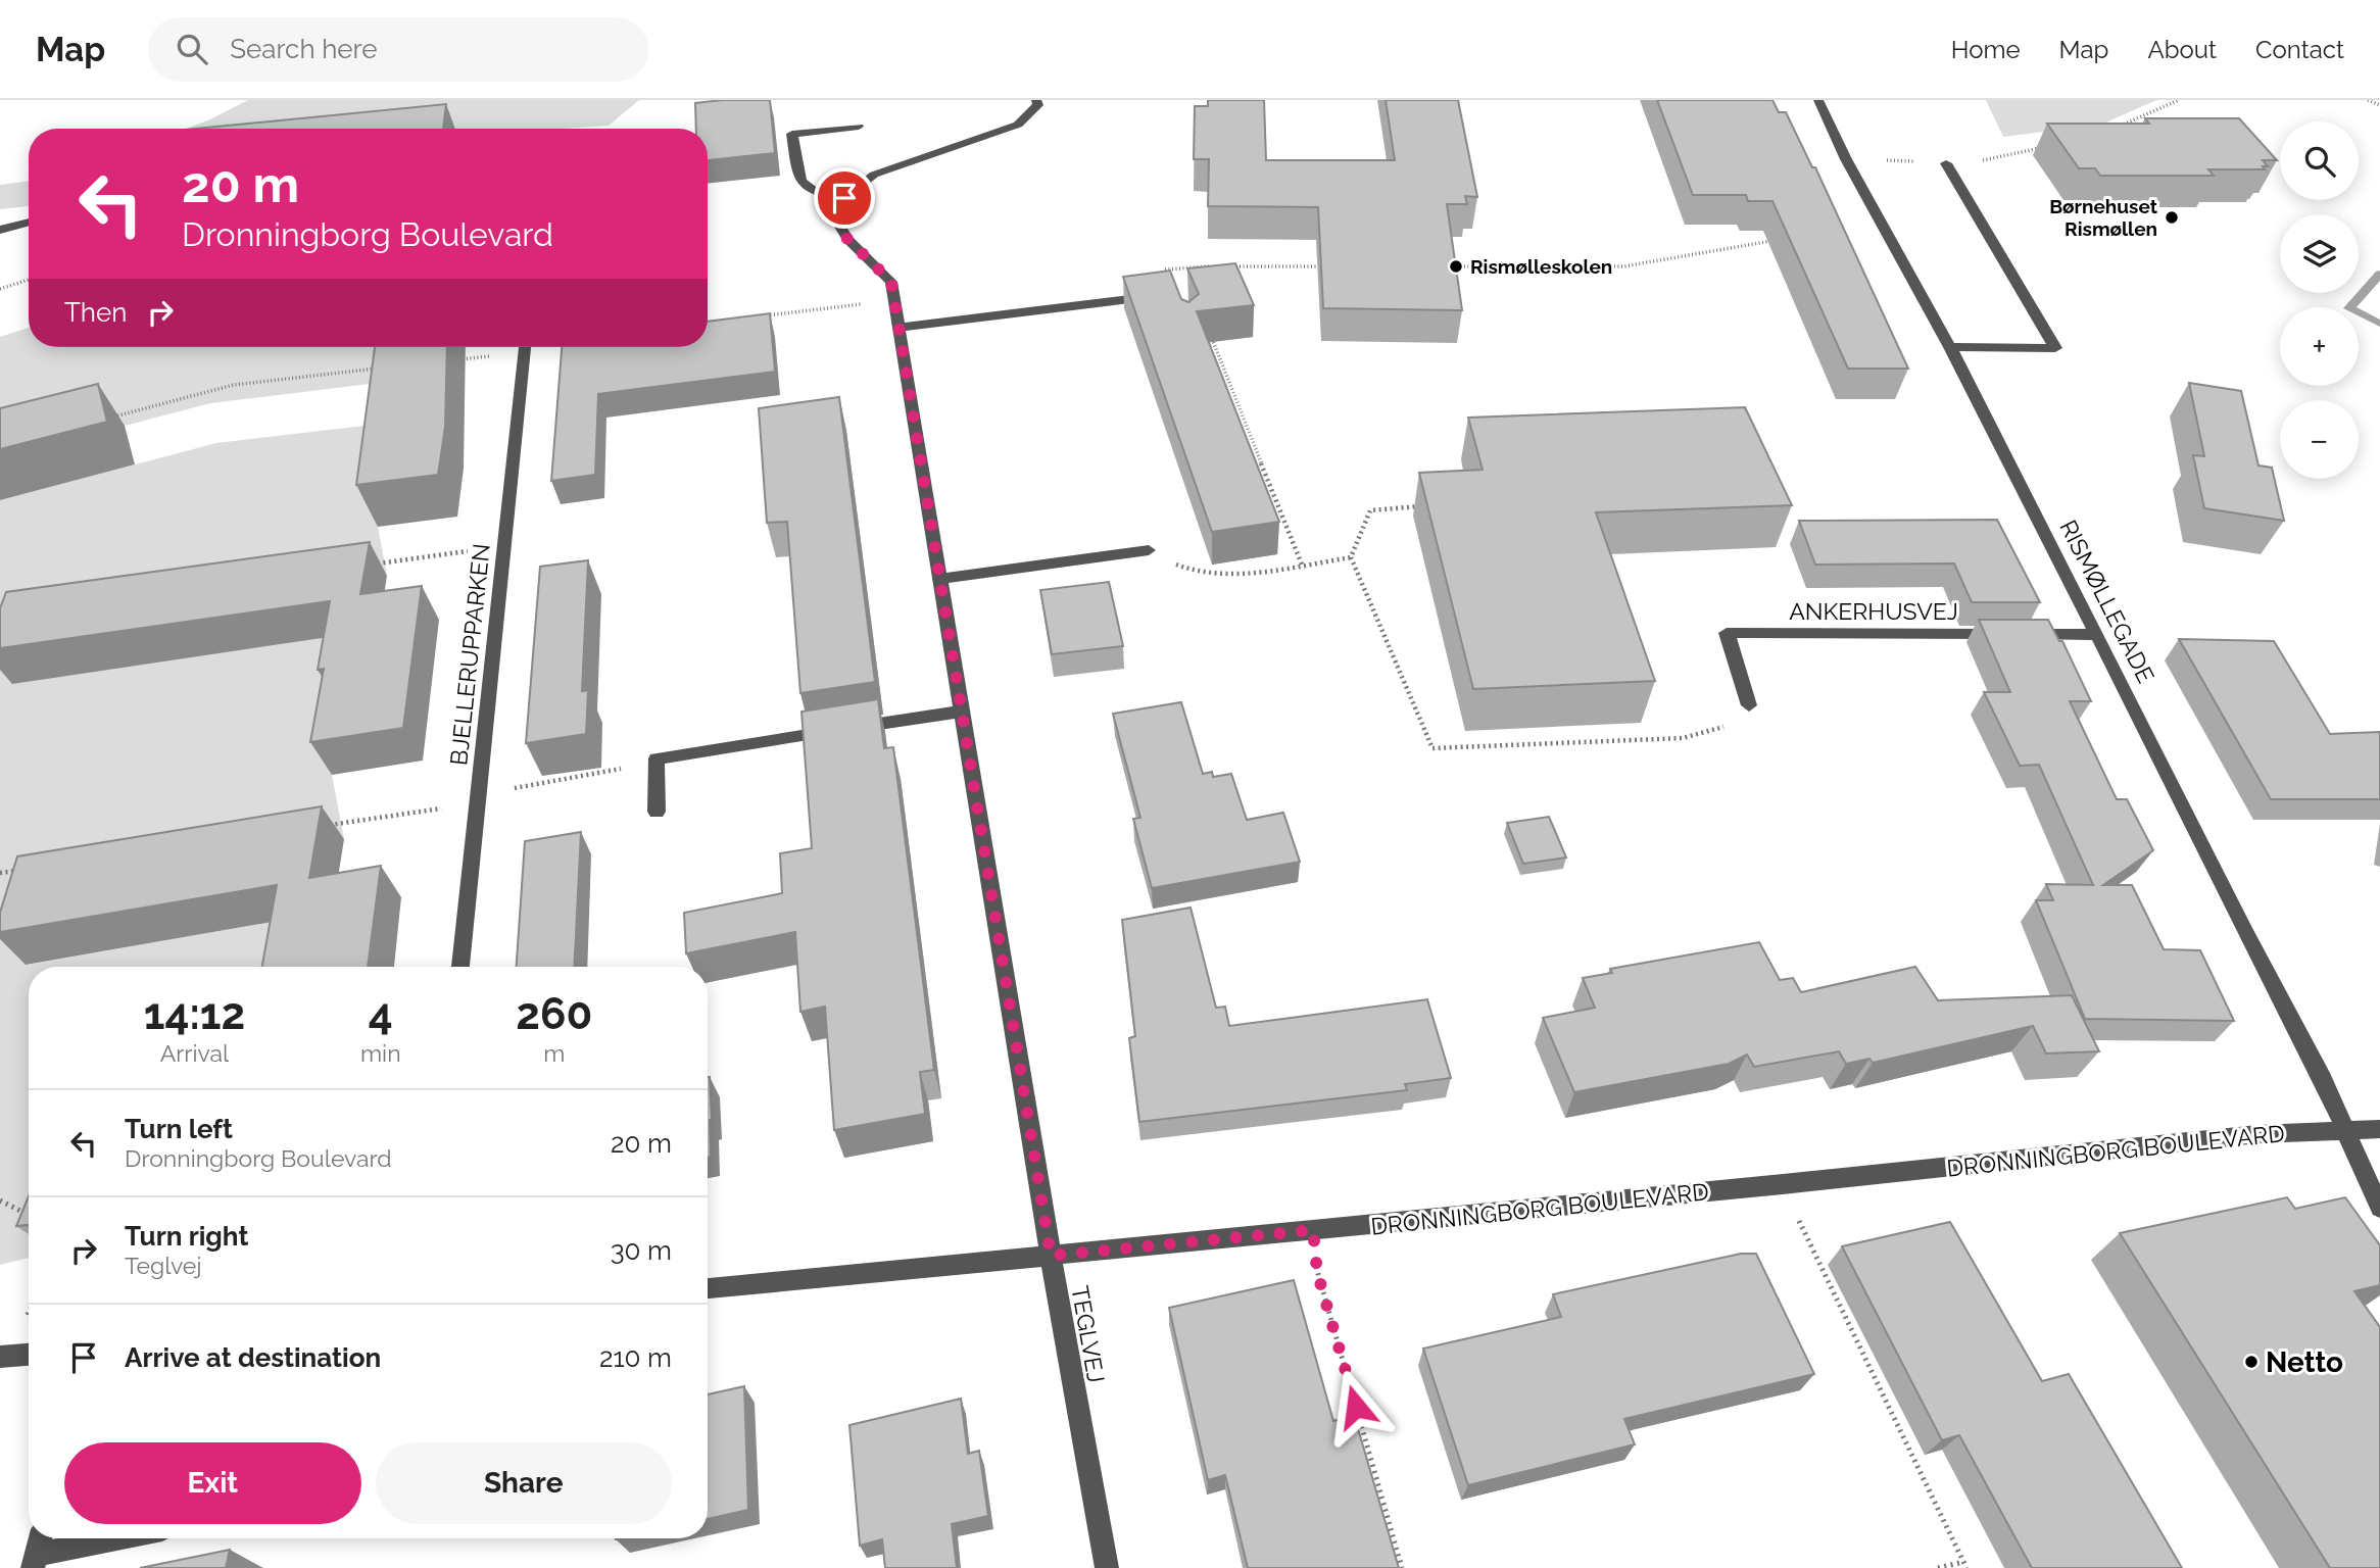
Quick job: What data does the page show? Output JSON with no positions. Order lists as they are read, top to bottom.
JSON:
{
  "streets": {
    "street": [
      "RISMØLLEGADE",
      "ANKERHUSVEJ",
      "BJELLERUPPARKEN",
      "DRONNINGBORG BOULEVARD",
      "TEGLVEJ"
    ]
  },
  "crossings": [
    ["RISMØLLEGADE", "ANKERHUSVEJ"],
    ["RISMØLLEGADE", "DRONNINGBORG BOULEVARD"],
    ["DRONNINGBORG BOULEVARD", "TEGLVEJ"]
  ],
  "places": ["Børnehuset Rismøllen", "Rismølleskolen", "Netto"],
  "page": {
    "header": "Map",
    "search": "Search here",
    "nav": [
      "Home",
      "Map",
      "About",
      "Contact"
    ],
    "map_buttons": ["+", "−"],
    "turn": ["20 m", "Dronningborg Boulevard"],
    "then": "Then",
    "eta": [
      "14:12",
      "Arrival",
      "4",
      "min",
      "260",
      "m"
    ],
    "list": [
      {
        "name": "Turn left",
        "note": "Dronningborg Boulevard",
        "value": "20 m"
      },
      {
        "name": "Turn right",
        "note": "Teglvej",
        "value": "30 m"
      },
      {
        "name": "Arrive at destination",
        "value": "210 m"
      }
    ],
    "buttons": ["Exit", "Share"]
  }
}
